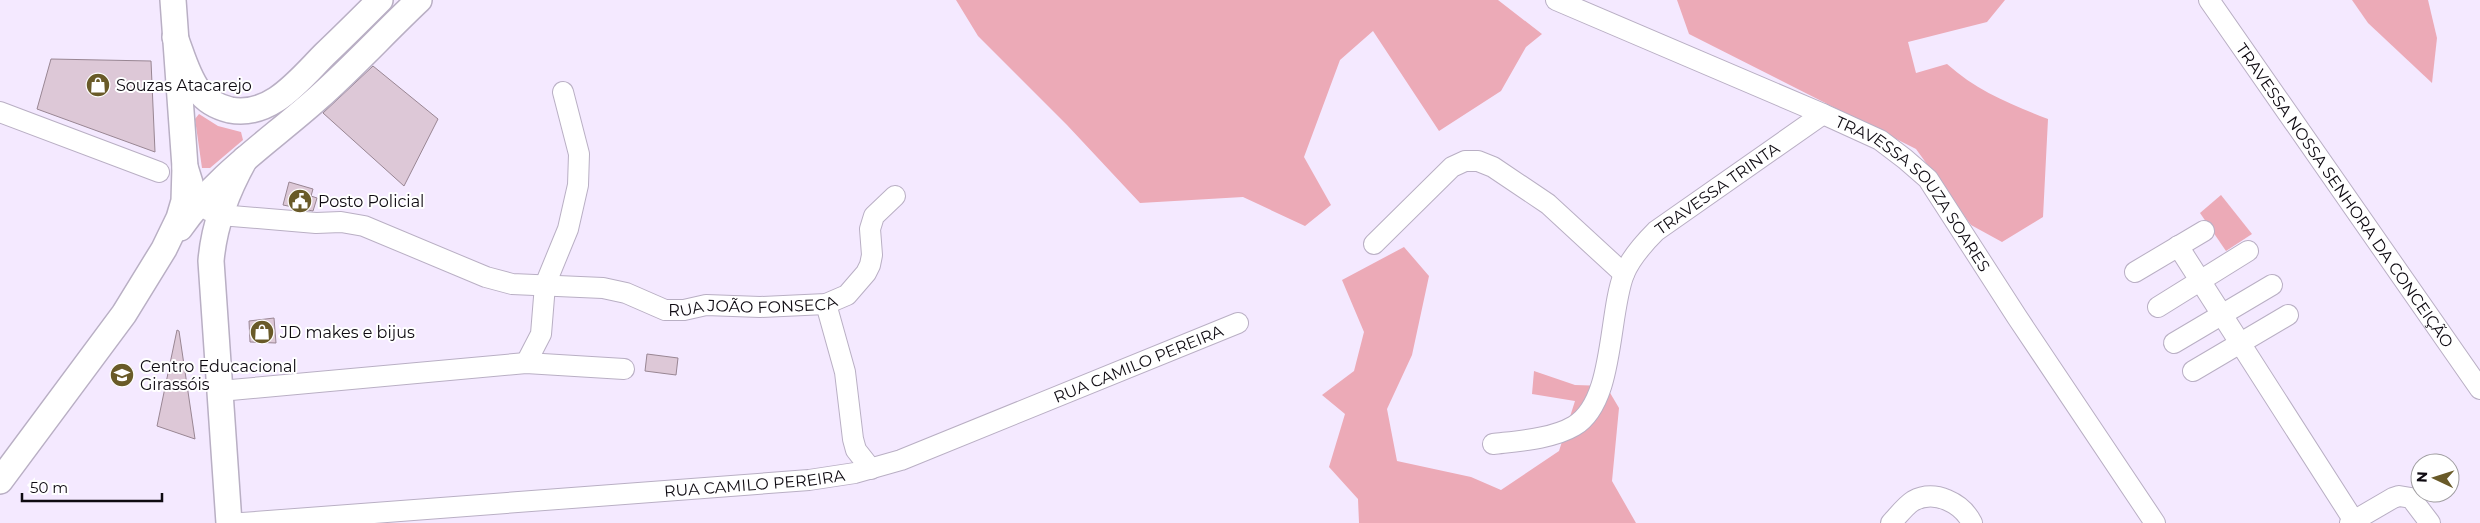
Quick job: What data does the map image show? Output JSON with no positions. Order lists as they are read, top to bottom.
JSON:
{
  "streets": {
    "street": [
      "TRAVESSA TRINTA",
      "TRAVESSA NOSSA SENHORA DA CONCEIÇÃO",
      "TRAVESSA SOUZA SOARES",
      "RUA JOÃO FONSECA",
      "RUA CAMILO PEREIRA"
    ]
  },
  "crossings": [
    ["TRAVESSA TRINTA", "TRAVESSA SOUZA SOARES"]
  ],
  "places": {
    "shop": ["Souzas Atacarejo", "JD makes e bijus"],
    "public building": ["Posto Policial"],
    "school or university": ["Centro Educacional Girassóis"]
  },
  "scale_bar": "50 m",
  "north": "left"
}
